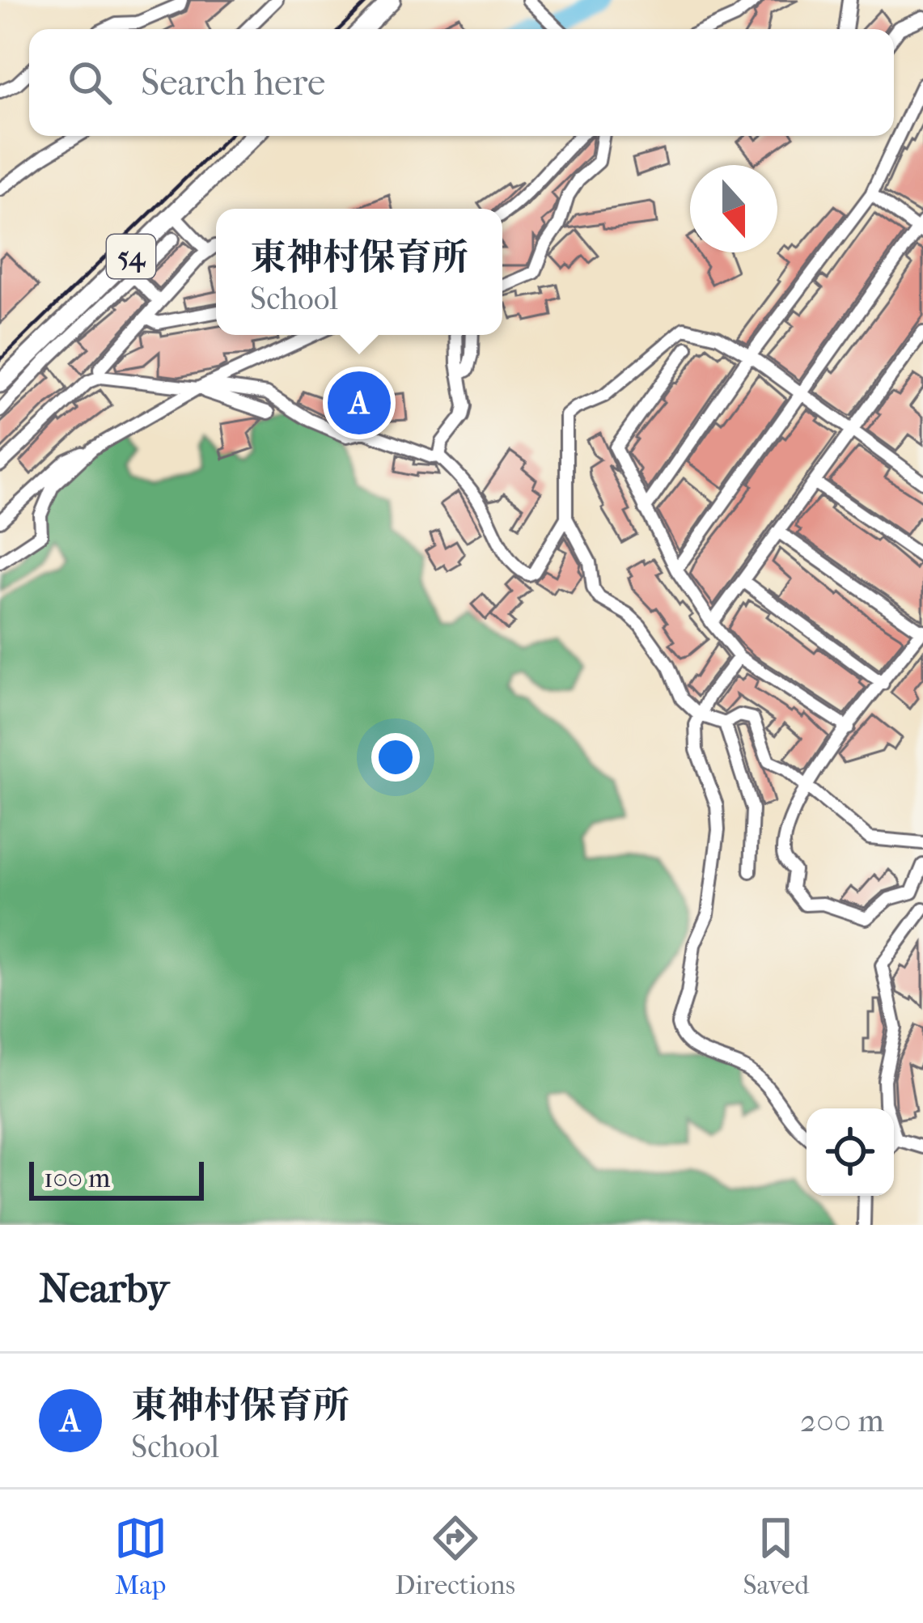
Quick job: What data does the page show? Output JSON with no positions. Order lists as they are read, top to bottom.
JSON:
{
  "streets": {
    "main road": ["54"]
  },
  "scale_bar": "100 m",
  "north": "bottom",
  "page": {
    "search": "Search here",
    "popup": ["東神村保育所", "School"],
    "pins": "A",
    "scale": "100 m",
    "heading": "Nearby",
    "list": [
      {
        "mark": "A",
        "name": "東神村保育所",
        "note": "School",
        "value": "200 m"
      }
    ],
    "nav": ["Map", "Directions", "Saved"]
  }
}
